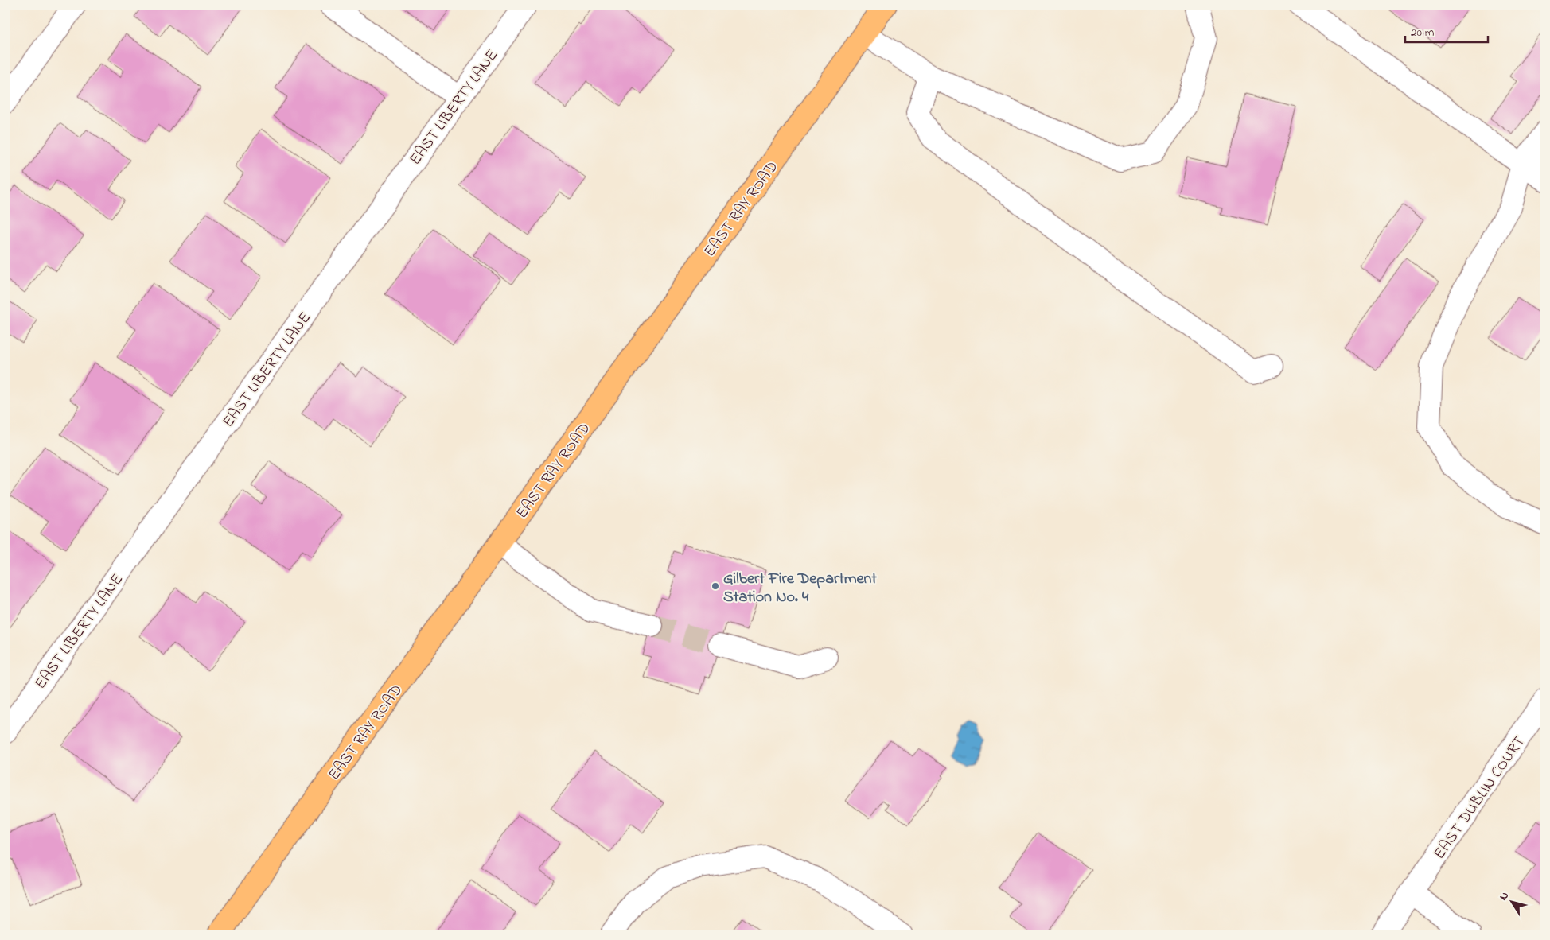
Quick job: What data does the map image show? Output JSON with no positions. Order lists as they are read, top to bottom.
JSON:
{
  "streets": {
    "main road": ["EAST RAY ROAD"],
    "street": ["EAST LIBERTY LANE", "EAST DUBLIN COURT"]
  },
  "places": ["Gilbert Fire Department Station No. 4"],
  "scale_bar": "20 m",
  "north": "top left"
}
